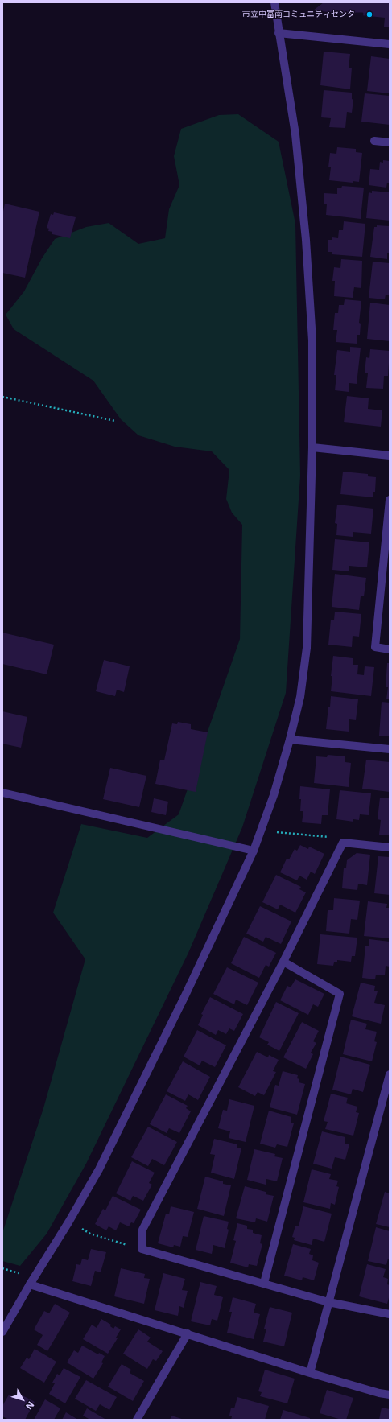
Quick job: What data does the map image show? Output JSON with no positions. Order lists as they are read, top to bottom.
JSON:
{
  "places": ["市立中富南コミュニティセンター"],
  "north": "bottom right"
}
